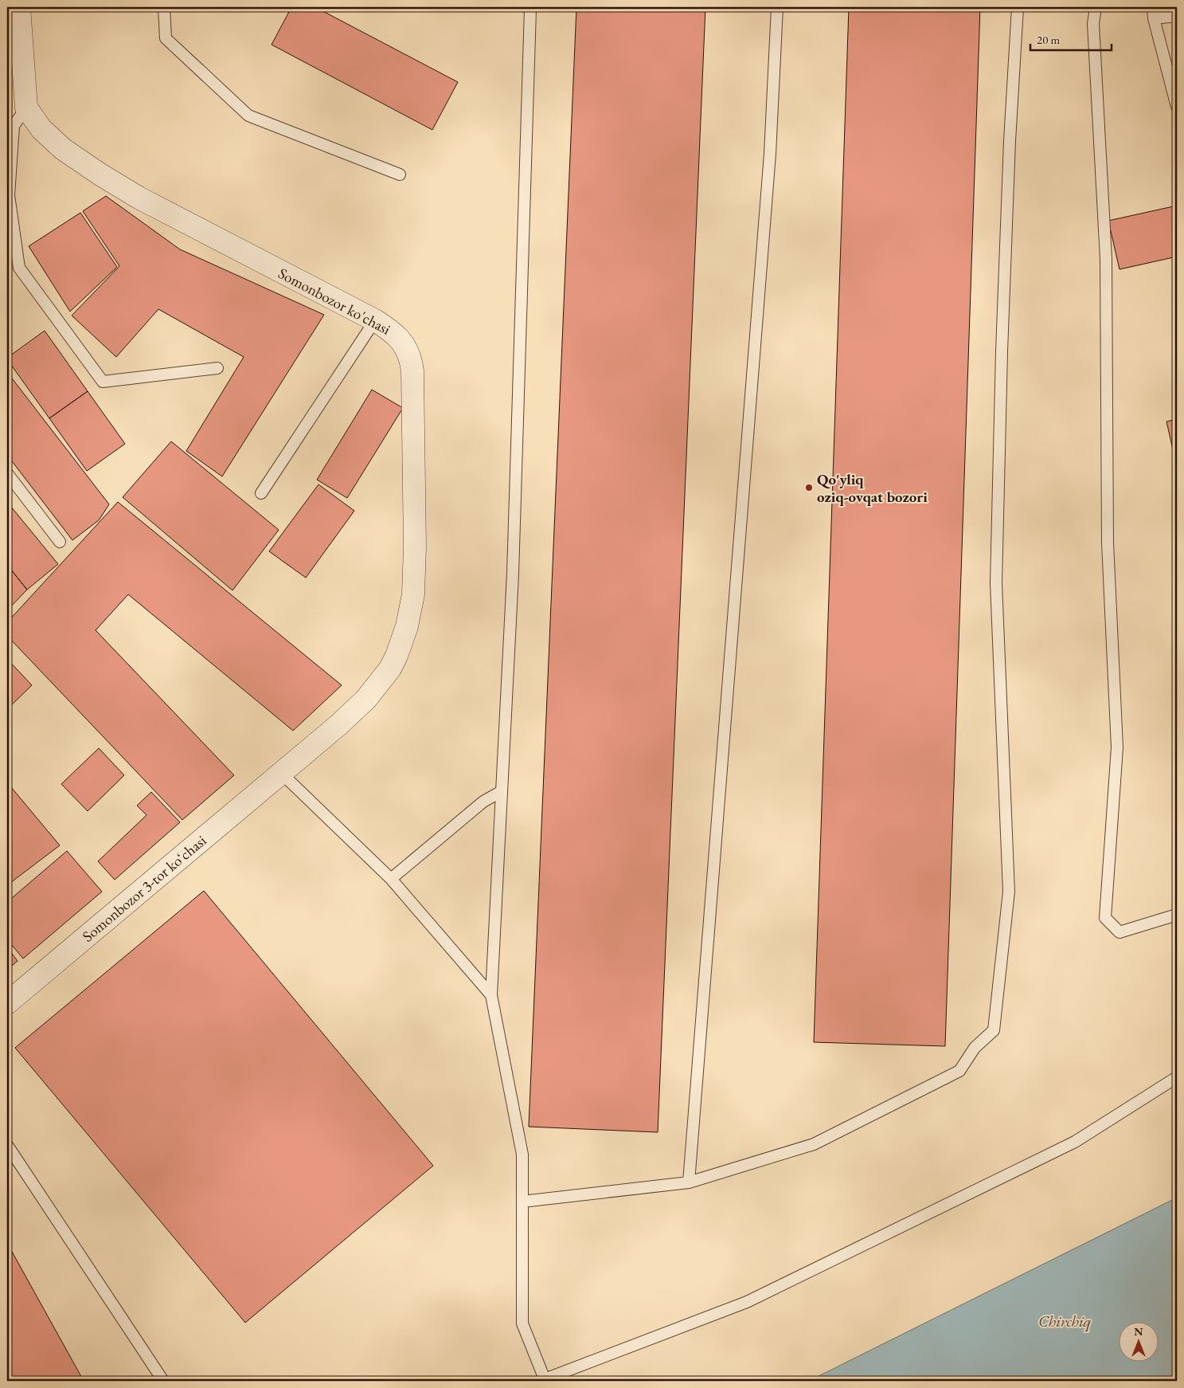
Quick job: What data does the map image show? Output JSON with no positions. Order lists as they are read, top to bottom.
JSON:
{
  "streets": {
    "street": ["Somonbozor ko'chasi", "Somonbozor 3-tor koʻchasi"]
  },
  "crossings": [
    ["Somonbozor ko'chasi", "Somonbozor 3-tor koʻchasi"]
  ],
  "water": ["Chirchiq"],
  "places": ["Qo'yliq oziq-ovqat bozori"],
  "scale_bar": "20 m",
  "north": "top"
}
